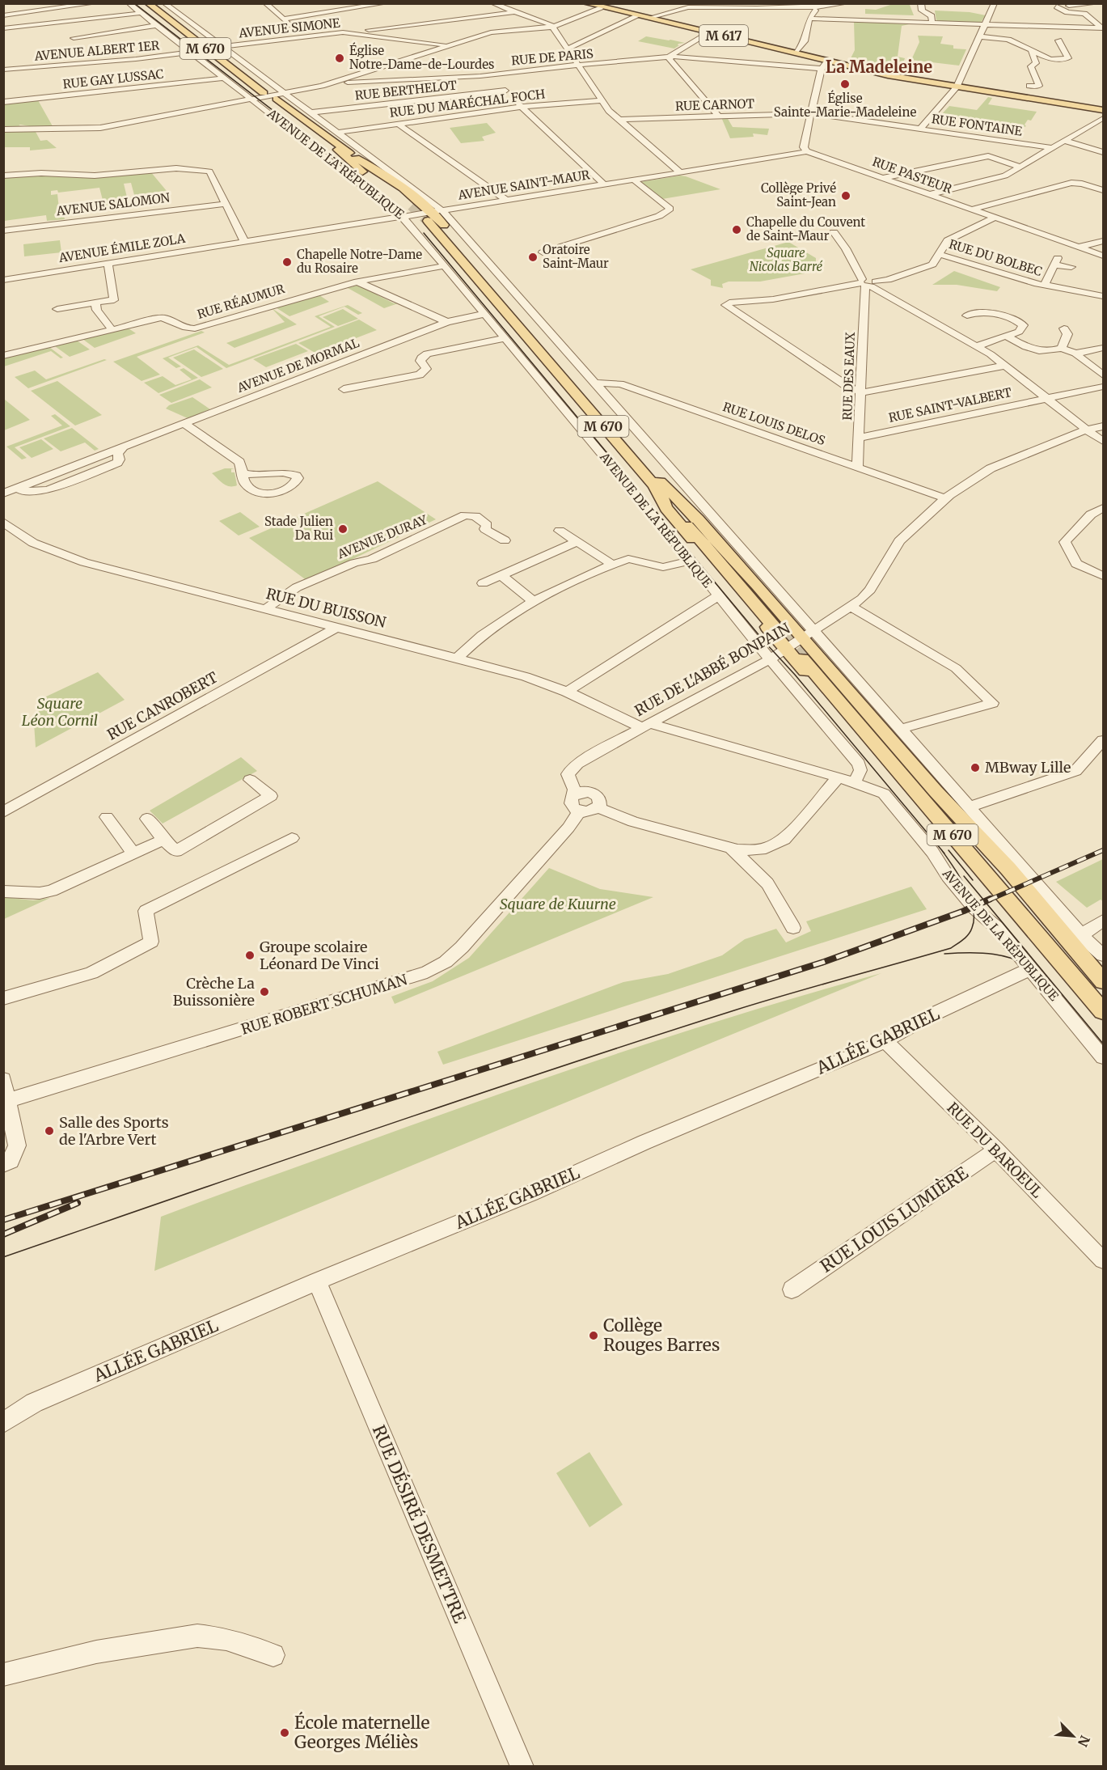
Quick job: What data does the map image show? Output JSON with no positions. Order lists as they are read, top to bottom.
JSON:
{
  "streets": {
    "main road": ["M 617", "M 670", "AVENUE DE LA RÉPUBLIQUE"],
    "street": [
      "AVENUE SIMONE",
      "AVENUE ALBERT 1ER",
      "RUE DE PARIS",
      "RUE GAY LUSSAC",
      "RUE BERTHELOT",
      "RUE DU MARÉCHAL FOCH",
      "RUE CARNOT",
      "RUE FONTAINE",
      "RUE PASTEUR",
      "AVENUE SAINT-MAUR",
      "AVENUE SALOMON",
      "AVENUE ÉMILE ZOLA",
      "RUE DU BOLBEC",
      "RUE RÉAUMUR",
      "AVENUE DE MORMAL",
      "RUE DES EAUX",
      "RUE SAINT-VALBERT",
      "RUE LOUIS DELOS",
      "AVENUE DURAY",
      "RUE DU BUISSON",
      "RUE DE L'ABBÉ BONPAIN",
      "RUE CANROBERT",
      "RUE ROBERT SCHUMAN",
      "ALLÉE GABRIEL",
      "RUE DU BAROEUL",
      "RUE LOUIS LUMIÈRE",
      "RUE DÉSIRÉ DESMETTRE"
    ]
  },
  "crossings": [
    ["AVENUE SIMONE", "AVENUE DE LA RÉPUBLIQUE"],
    ["M 670", "RUE DE PARIS"],
    ["M 670", "AVENUE DE LA RÉPUBLIQUE"],
    ["AVENUE ALBERT 1ER", "AVENUE DE LA RÉPUBLIQUE"],
    ["RUE DE PARIS", "AVENUE DE LA RÉPUBLIQUE"],
    ["RUE GAY LUSSAC", "AVENUE DE LA RÉPUBLIQUE"],
    ["RUE BERTHELOT", "AVENUE DE LA RÉPUBLIQUE"],
    ["RUE DU MARÉCHAL FOCH", "AVENUE DE LA RÉPUBLIQUE"],
    ["RUE CARNOT", "RUE FONTAINE"],
    ["AVENUE DE LA RÉPUBLIQUE", "AVENUE SAINT-MAUR"],
    ["AVENUE DE LA RÉPUBLIQUE", "RUE RÉAUMUR"],
    ["AVENUE DE LA RÉPUBLIQUE", "AVENUE DE MORMAL"],
    ["AVENUE DE LA RÉPUBLIQUE", "RUE LOUIS DELOS"],
    ["AVENUE DE LA RÉPUBLIQUE", "RUE DU BUISSON"],
    ["AVENUE DE LA RÉPUBLIQUE", "RUE DE L'ABBÉ BONPAIN"],
    ["AVENUE DE LA RÉPUBLIQUE", "ALLÉE GABRIEL"],
    ["RUE PASTEUR", "AVENUE SAINT-MAUR"],
    ["AVENUE SAINT-MAUR", "AVENUE ÉMILE ZOLA"],
    ["RUE DES EAUX", "RUE SAINT-VALBERT"],
    ["RUE DES EAUX", "RUE LOUIS DELOS"],
    ["RUE LOUIS DELOS", "RUE DE L'ABBÉ BONPAIN"],
    ["AVENUE DURAY", "RUE DU BUISSON"],
    ["RUE DU BUISSON", "RUE DE L'ABBÉ BONPAIN"],
    ["RUE DU BUISSON", "RUE CANROBERT"],
    ["RUE DE L'ABBÉ BONPAIN", "RUE ROBERT SCHUMAN"],
    ["ALLÉE GABRIEL", "RUE DU BAROEUL"],
    ["ALLÉE GABRIEL", "RUE DÉSIRÉ DESMETTRE"],
    ["RUE DU BAROEUL", "RUE LOUIS LUMIÈRE"]
  ],
  "districts": ["La Madeleine"],
  "parks": ["Square Nicolas Barré", "Square Léon Cornil", "Square de Kuurne"],
  "places": [
    "Église Notre-Dame-de-Lourdes",
    "Église Sainte-Marie-Madeleine",
    "Collège Privé Saint-Jean",
    "Chapelle du Couvent de Saint-Maur",
    "Oratoire Saint-Maur",
    "Chapelle Notre-Dame du Rosaire",
    "Stade Julien Da Rui",
    "MBway Lille",
    "Groupe scolaire Léonard De Vinci",
    "Crèche La Buissonière",
    "Salle des Sports de l'Arbre Vert",
    "Collège Rouges Barres",
    "École maternelle Georges Méliès"
  ],
  "north": "bottom right"
}
